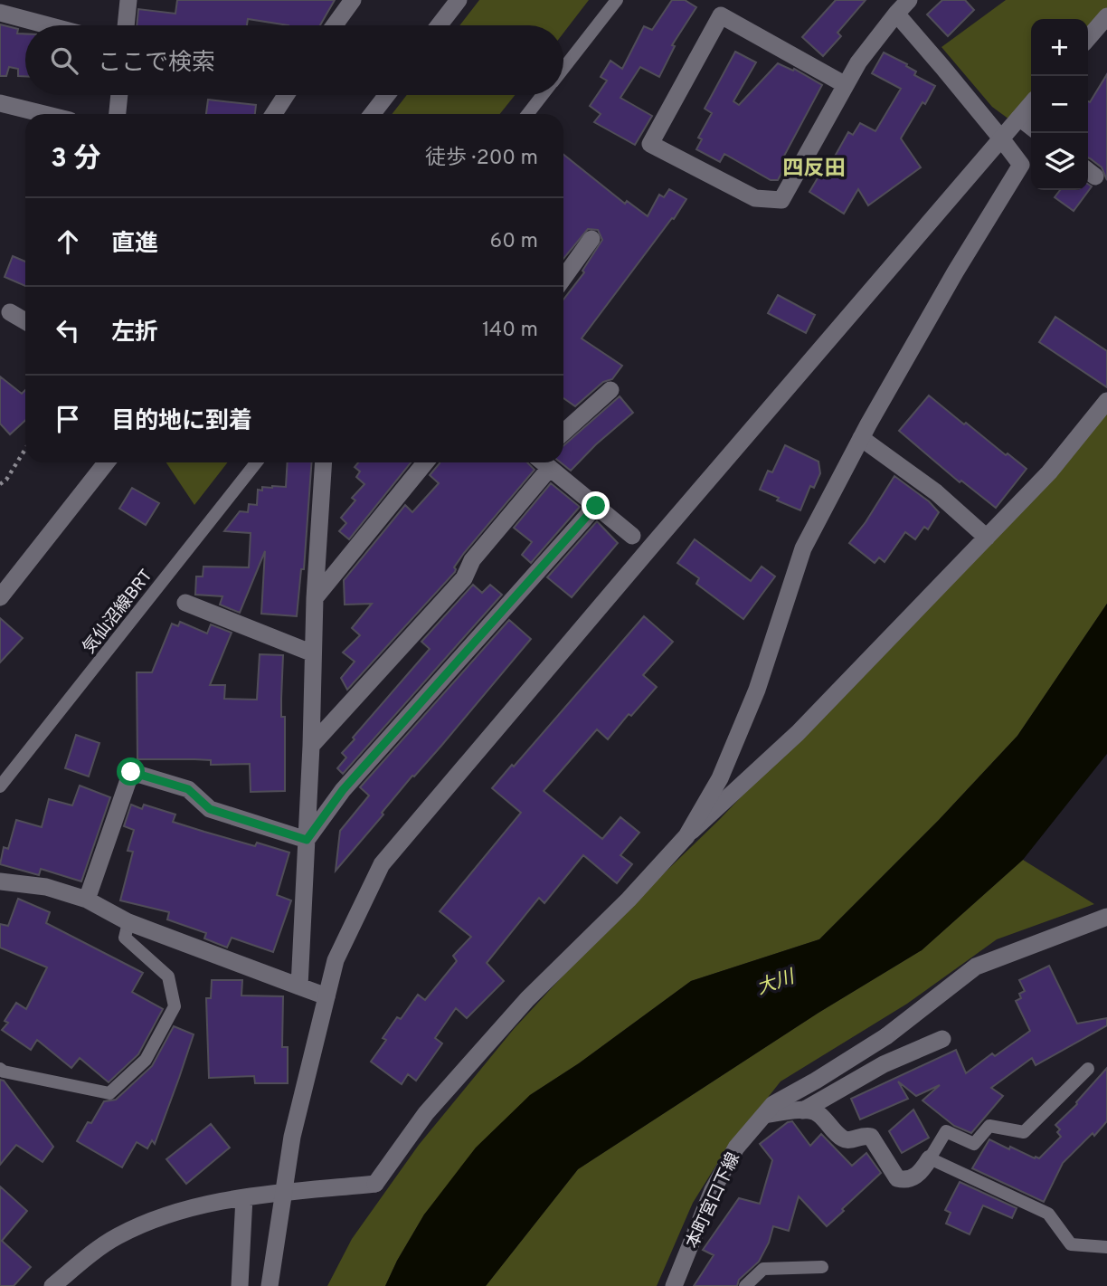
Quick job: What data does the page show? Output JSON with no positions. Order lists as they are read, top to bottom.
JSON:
{
  "streets": {
    "street": ["本町宮口下線"],
    "lane": ["気仙沼線BRT"]
  },
  "districts": ["四反田"],
  "water": ["大川"],
  "page": {
    "map_buttons": ["+", "−"],
    "search": "ここで検索",
    "heading": ["3 分", "徒歩 · 200 m"],
    "list": [
      ["直進", "60 m"],
      ["左折", "140 m"],
      "目的地に到着"
    ]
  }
}
